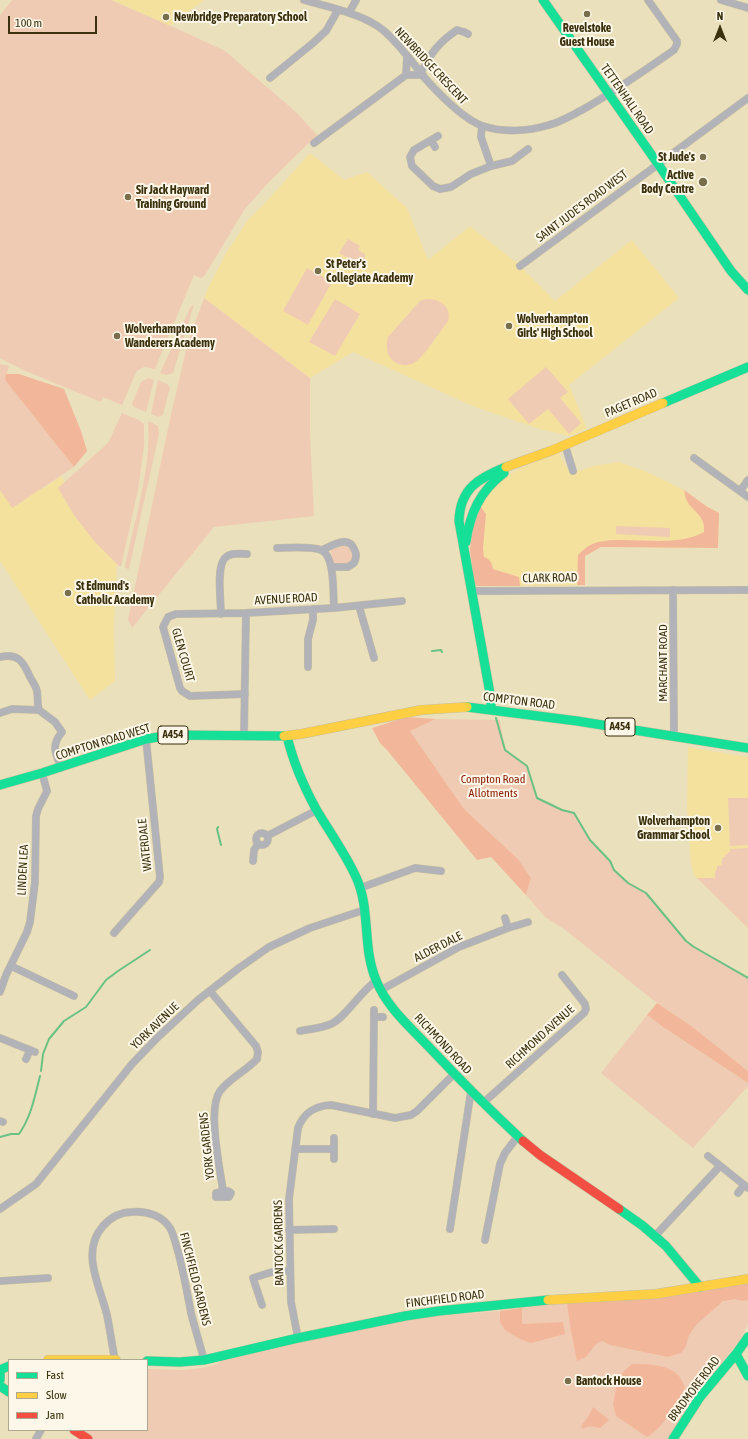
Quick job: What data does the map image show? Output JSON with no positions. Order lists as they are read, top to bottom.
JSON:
{
  "streets": {
    "main road": [
      "TETTENHALL ROAD",
      "PAGET ROAD",
      "COMPTON ROAD",
      "A454",
      "COMPTON ROAD WEST",
      "RICHMOND ROAD",
      "FINCHFIELD ROAD",
      "BRADMORE ROAD"
    ],
    "street": [
      "NEWBRIDGE CRESCENT",
      "SAINT JUDE'S ROAD WEST",
      "CLARK ROAD",
      "AVENUE ROAD",
      "GLEN COURT",
      "MARCHANT ROAD",
      "WATERDALE",
      "LINDEN LEA",
      "ALDER DALE",
      "YORK AVENUE",
      "RICHMOND AVENUE",
      "YORK GARDENS",
      "BANTOCK GARDENS",
      "FINCHFIELD GARDENS"
    ]
  },
  "crossings": [
    ["NEWBRIDGE CRESCENT", "TETTENHALL ROAD"],
    ["TETTENHALL ROAD", "SAINT JUDE'S ROAD WEST"],
    ["PAGET ROAD", "CLARK ROAD"],
    ["CLARK ROAD", "MARCHANT ROAD"],
    ["AVENUE ROAD", "GLEN COURT"],
    ["AVENUE ROAD", "COMPTON ROAD WEST"],
    ["MARCHANT ROAD", "COMPTON ROAD"],
    ["COMPTON ROAD", "COMPTON ROAD WEST"],
    ["COMPTON ROAD", "RICHMOND ROAD"],
    ["COMPTON ROAD WEST", "WATERDALE"],
    ["COMPTON ROAD WEST", "LINDEN LEA"],
    ["COMPTON ROAD WEST", "RICHMOND ROAD"],
    ["ALDER DALE", "RICHMOND ROAD"],
    ["YORK AVENUE", "RICHMOND ROAD"],
    ["YORK AVENUE", "YORK GARDENS"],
    ["RICHMOND AVENUE", "RICHMOND ROAD"],
    ["RICHMOND ROAD", "BANTOCK GARDENS"],
    ["RICHMOND ROAD", "FINCHFIELD ROAD"],
    ["BANTOCK GARDENS", "FINCHFIELD ROAD"],
    ["FINCHFIELD GARDENS", "FINCHFIELD ROAD"]
  ],
  "parks": ["Compton Road Allotments"],
  "places": [
    "Revelstoke Guest House",
    "Newbridge Preparatory School",
    "St Jude's",
    "Active Body Centre",
    "Sir Jack Hayward Training Ground",
    "St Peter's Collegiate Academy",
    "Wolverhampton Girls' High School",
    "Wolverhampton Wanderers Academy",
    "St Edmund's Catholic Academy",
    "Wolverhampton Grammar School",
    "Bantock House"
  ],
  "legend": ["Fast", "Slow", "Jam"],
  "scale_bar": "100 m",
  "north": "top"
}
